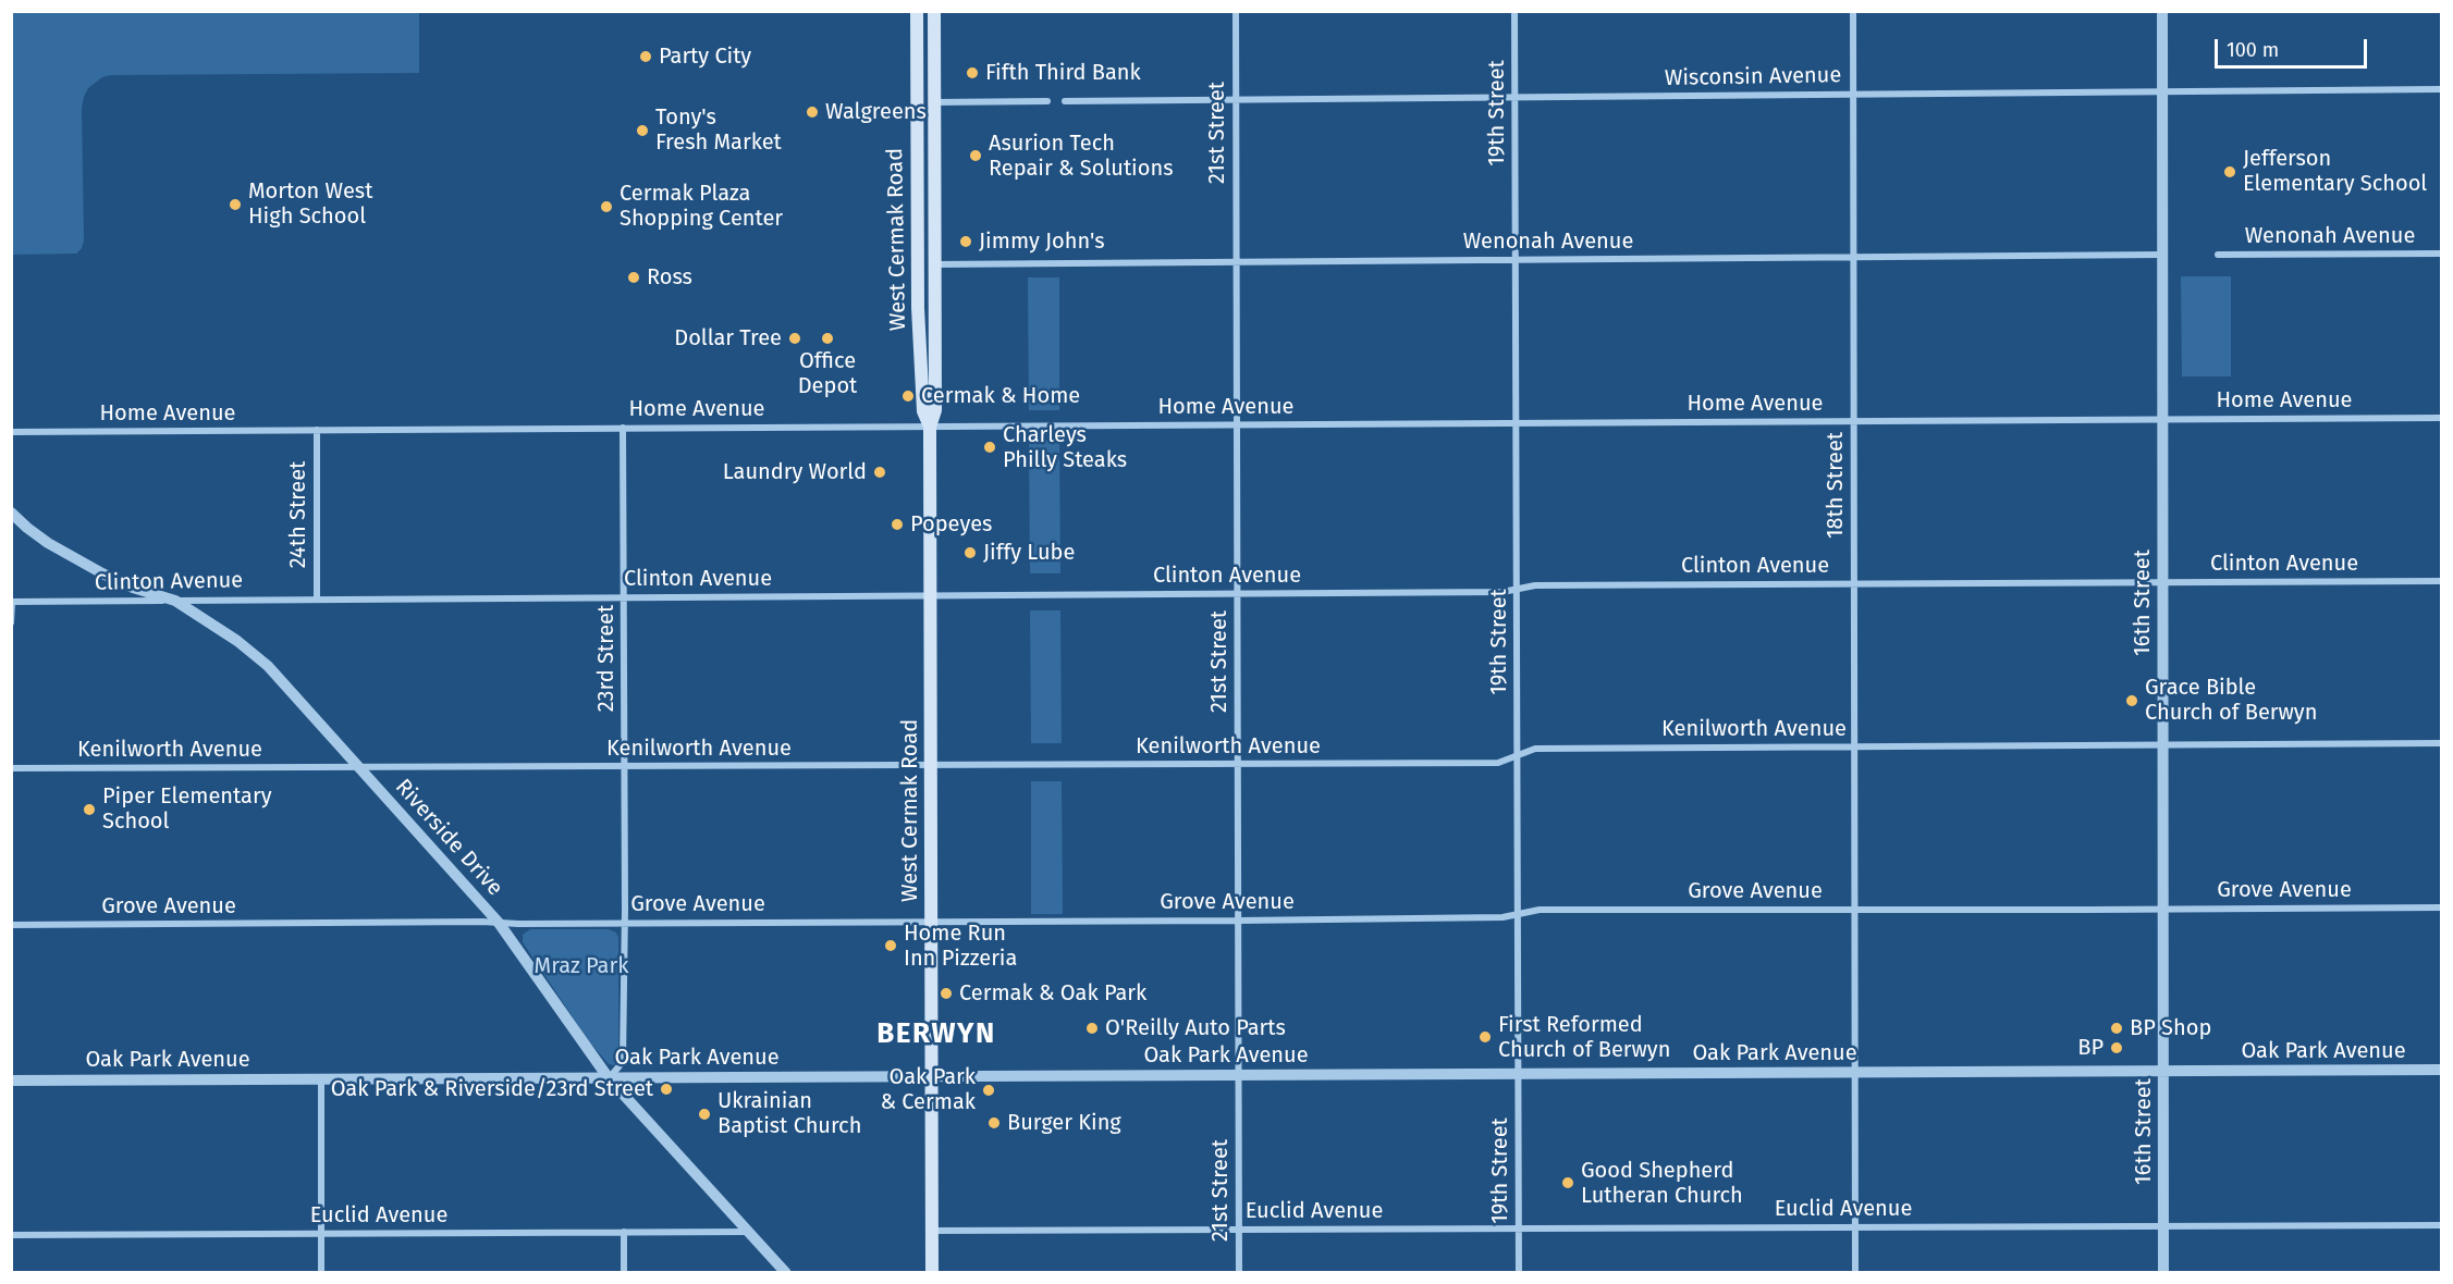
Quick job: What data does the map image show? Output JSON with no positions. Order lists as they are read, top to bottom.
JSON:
{
  "streets": {
    "main road": ["West Cermak Road"],
    "street": [
      "Wisconsin Avenue",
      "19th Street",
      "21st Street",
      "Wenonah Avenue",
      "Home Avenue",
      "18th Street",
      "24th Street",
      "Clinton Avenue",
      "16th Street",
      "23rd Street",
      "Kenilworth Avenue",
      "Riverside Drive",
      "Grove Avenue",
      "Oak Park Avenue",
      "Euclid Avenue"
    ]
  },
  "crossings": [
    ["Wisconsin Avenue", "19th Street"],
    ["Wisconsin Avenue", "21st Street"],
    ["Wisconsin Avenue", "18th Street"],
    ["Wisconsin Avenue", "16th Street"],
    ["19th Street", "Wenonah Avenue"],
    ["19th Street", "Home Avenue"],
    ["19th Street", "Clinton Avenue"],
    ["19th Street", "Kenilworth Avenue"],
    ["19th Street", "Grove Avenue"],
    ["19th Street", "Oak Park Avenue"],
    ["19th Street", "Euclid Avenue"],
    ["21st Street", "Wenonah Avenue"],
    ["21st Street", "Home Avenue"],
    ["21st Street", "Clinton Avenue"],
    ["21st Street", "Kenilworth Avenue"],
    ["21st Street", "Grove Avenue"],
    ["21st Street", "Oak Park Avenue"],
    ["21st Street", "Euclid Avenue"],
    ["Wenonah Avenue", "West Cermak Road"],
    ["Wenonah Avenue", "18th Street"],
    ["Wenonah Avenue", "16th Street"],
    ["West Cermak Road", "Home Avenue"],
    ["West Cermak Road", "Clinton Avenue"],
    ["West Cermak Road", "Kenilworth Avenue"],
    ["West Cermak Road", "Grove Avenue"],
    ["West Cermak Road", "Oak Park Avenue"],
    ["West Cermak Road", "Euclid Avenue"],
    ["Home Avenue", "18th Street"],
    ["Home Avenue", "24th Street"],
    ["Home Avenue", "16th Street"],
    ["Home Avenue", "23rd Street"],
    ["18th Street", "Clinton Avenue"],
    ["18th Street", "Kenilworth Avenue"],
    ["18th Street", "Grove Avenue"],
    ["18th Street", "Oak Park Avenue"],
    ["18th Street", "Euclid Avenue"],
    ["24th Street", "Clinton Avenue"],
    ["Clinton Avenue", "16th Street"],
    ["Clinton Avenue", "23rd Street"],
    ["Clinton Avenue", "Riverside Drive"],
    ["16th Street", "Kenilworth Avenue"],
    ["16th Street", "Grove Avenue"],
    ["16th Street", "Oak Park Avenue"],
    ["16th Street", "Euclid Avenue"],
    ["23rd Street", "Kenilworth Avenue"],
    ["23rd Street", "Riverside Drive"],
    ["23rd Street", "Grove Avenue"],
    ["23rd Street", "Oak Park Avenue"],
    ["Kenilworth Avenue", "Riverside Drive"],
    ["Riverside Drive", "Grove Avenue"],
    ["Riverside Drive", "Oak Park Avenue"],
    ["Riverside Drive", "Euclid Avenue"]
  ],
  "districts": ["BERWYN"],
  "parks": ["Mraz Park"],
  "places": [
    "Party City",
    "Fifth Third Bank",
    "Walgreens",
    "Tony's Fresh Market",
    "Asurion Tech Repair & Solutions",
    "Jefferson Elementary School",
    "Morton West High School",
    "Cermak Plaza Shopping Center",
    "Jimmy John's",
    "Ross",
    "Dollar Tree",
    "Office Depot",
    "Cermak & Home",
    "Charleys Philly Steaks",
    "Laundry World",
    "Popeyes",
    "Jiffy Lube",
    "Grace Bible Church of Berwyn",
    "Piper Elementary School",
    "Home Run Inn Pizzeria",
    "Cermak & Oak Park",
    "O'Reilly Auto Parts",
    "BP Shop",
    "First Reformed Church of Berwyn",
    "BP",
    "Oak Park & Riverside/23rd Street",
    "Oak Park & Cermak",
    "Ukrainian Baptist Church",
    "Burger King",
    "Good Shepherd Lutheran Church"
  ],
  "scale_bar": "100 m"
}
